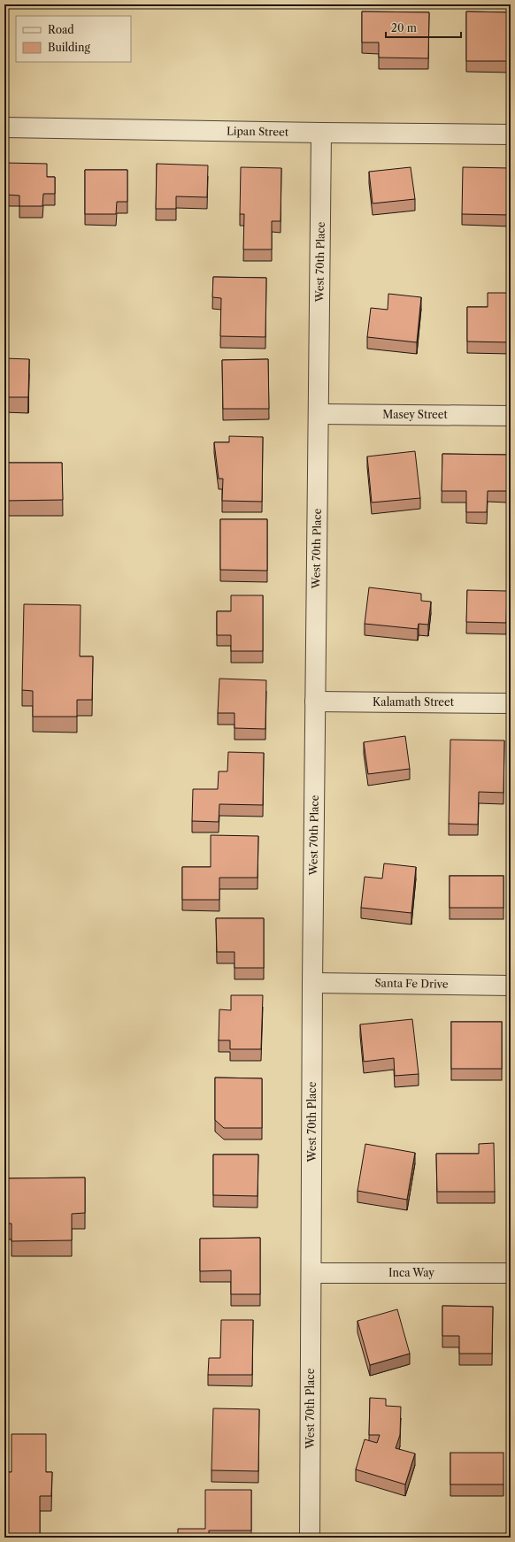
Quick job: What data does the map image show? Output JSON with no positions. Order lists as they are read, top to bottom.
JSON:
{
  "streets": {
    "street": [
      "Lipan Street",
      "West 70th Place",
      "Masey Street",
      "Kalamath Street",
      "Santa Fe Drive",
      "Inca Way"
    ]
  },
  "crossings": [
    ["Lipan Street", "West 70th Place"],
    ["West 70th Place", "Masey Street"],
    ["West 70th Place", "Kalamath Street"],
    ["West 70th Place", "Santa Fe Drive"],
    ["West 70th Place", "Inca Way"]
  ],
  "legend": ["Road", "Building"],
  "scale_bar": "20 m"
}
